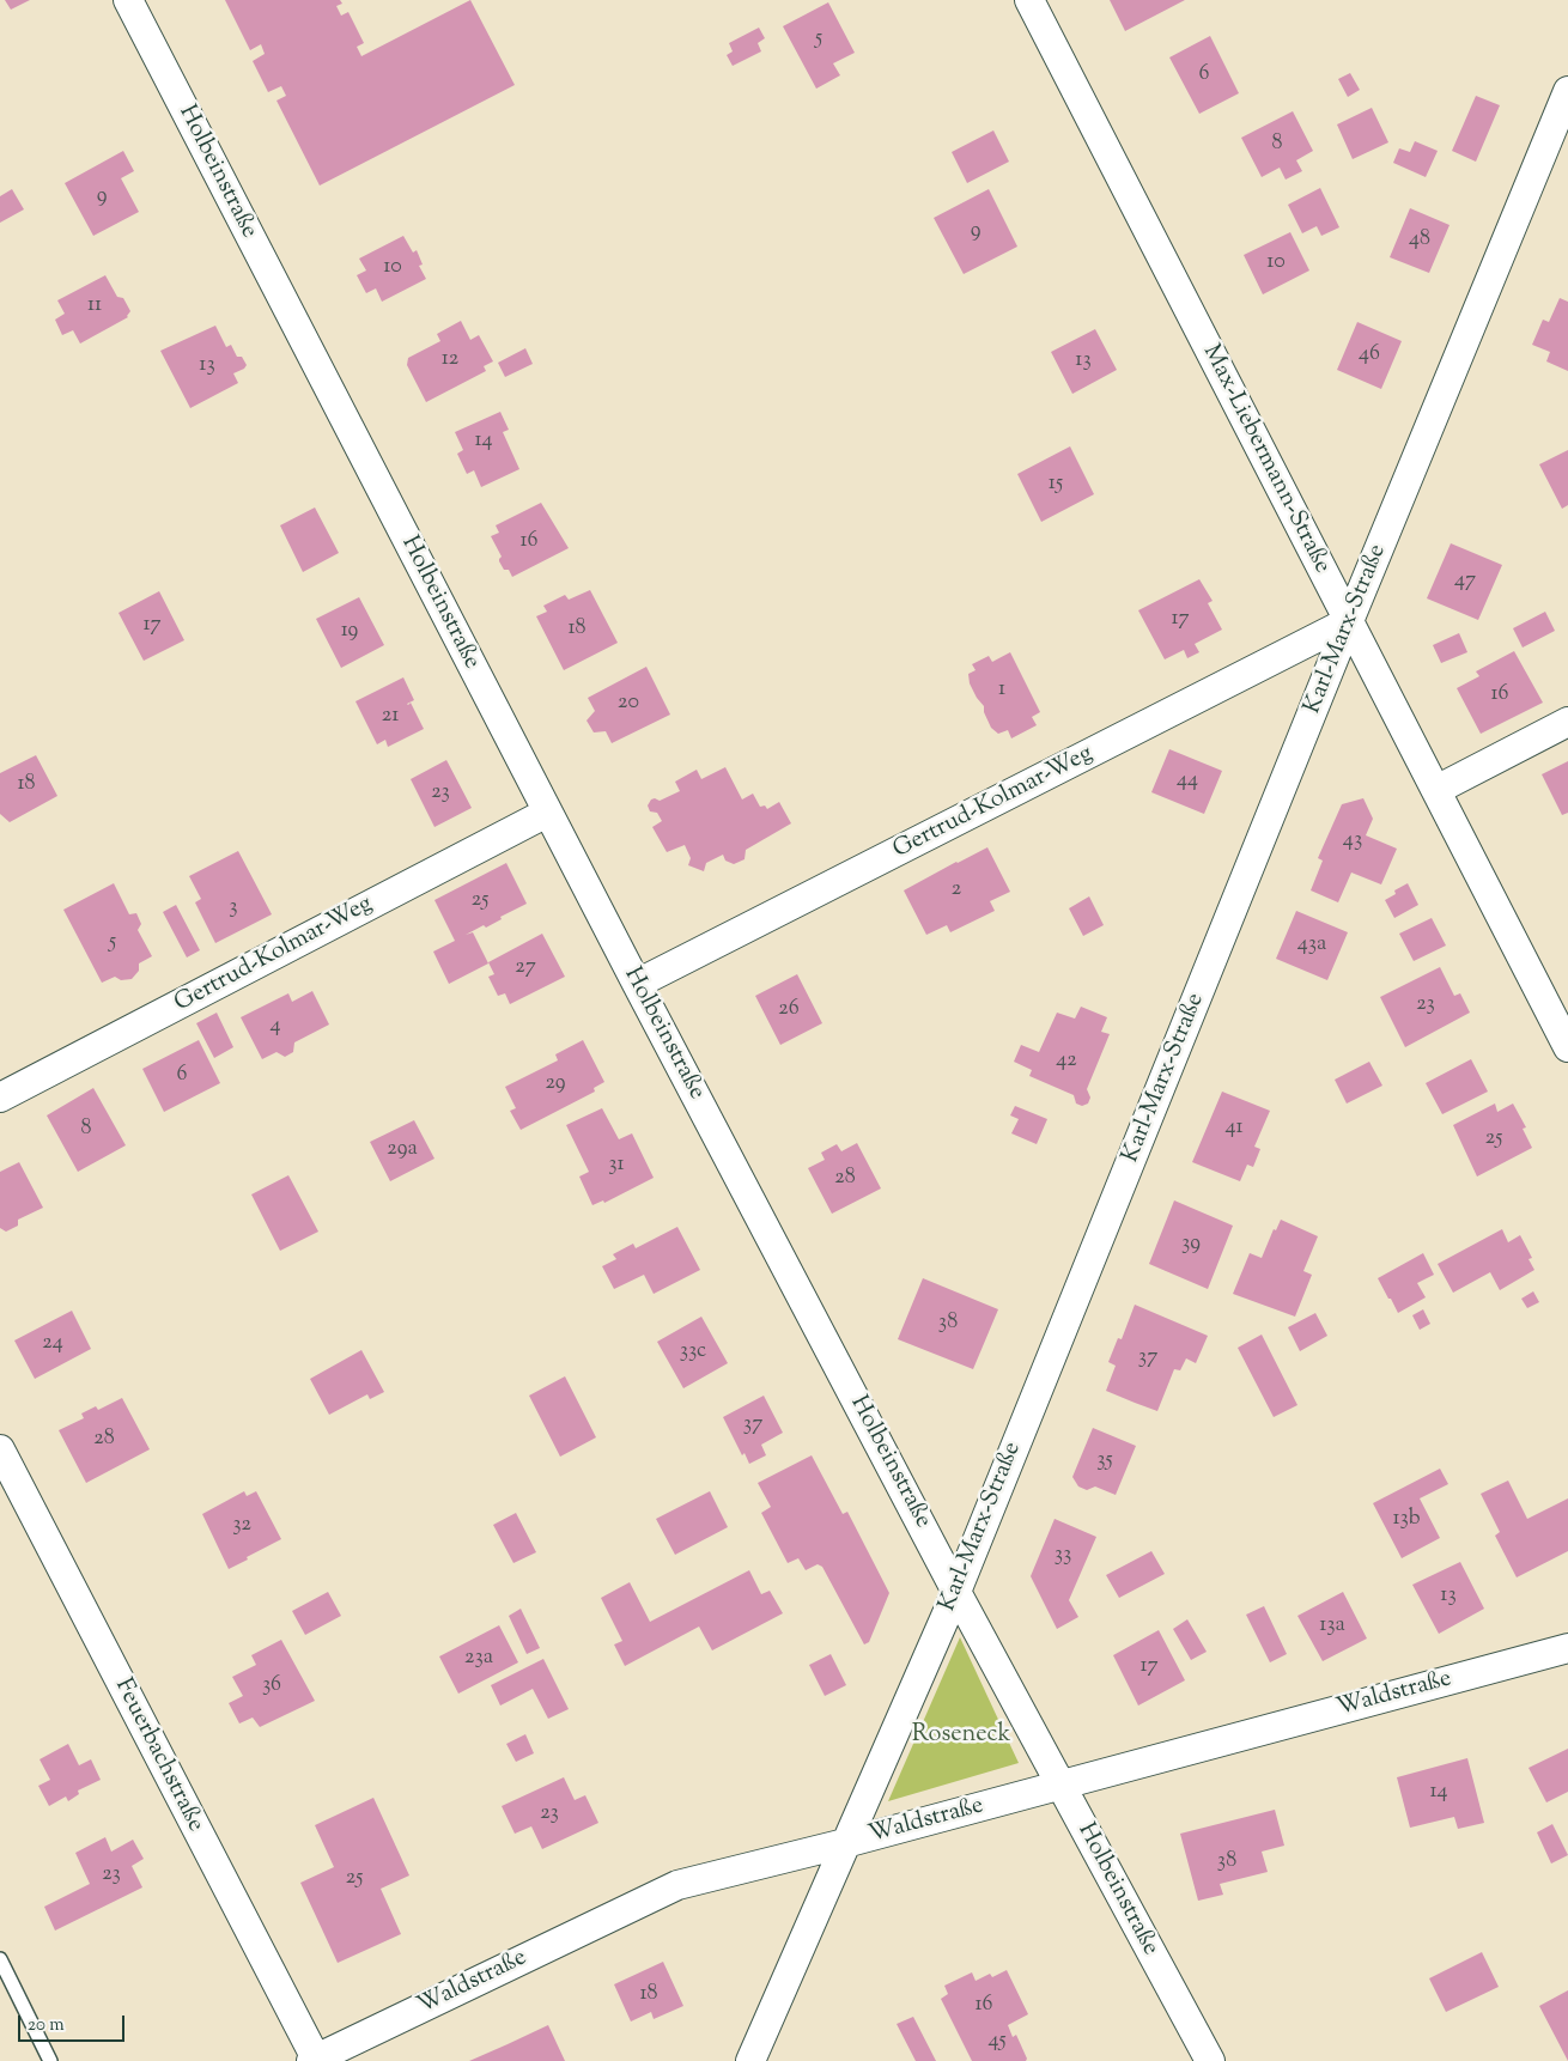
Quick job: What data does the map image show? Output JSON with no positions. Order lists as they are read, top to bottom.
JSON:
{
  "streets": {
    "street": [
      "Holbeinstraße",
      "Max-Liebermann-Straße",
      "Karl-Marx-Straße",
      "Gertrud-Kolmar-Weg",
      "Waldstraße",
      "Feuerbachstraße"
    ]
  },
  "crossings": [
    ["Holbeinstraße", "Karl-Marx-Straße"],
    ["Holbeinstraße", "Gertrud-Kolmar-Weg"],
    ["Holbeinstraße", "Waldstraße"],
    ["Max-Liebermann-Straße", "Karl-Marx-Straße"],
    ["Max-Liebermann-Straße", "Gertrud-Kolmar-Weg"],
    ["Karl-Marx-Straße", "Gertrud-Kolmar-Weg"],
    ["Karl-Marx-Straße", "Waldstraße"],
    ["Waldstraße", "Feuerbachstraße"]
  ],
  "parks": ["Roseneck"],
  "house_numbers": [
    "5",
    "6",
    "8",
    "9",
    "9",
    "48",
    "10",
    "10",
    "11",
    "46",
    "12",
    "13",
    "13",
    "14",
    "15",
    "16",
    "47",
    "17",
    "17",
    "18",
    "19",
    "1",
    "16",
    "20",
    "21",
    "44",
    "18",
    "23",
    "43",
    "2",
    "25",
    "3",
    "5",
    "43a",
    "27",
    "23",
    "26",
    "4",
    "42",
    "6",
    "29",
    "41",
    "8",
    "25",
    "29a",
    "31",
    "28",
    "39",
    "38",
    "24",
    "33c",
    "37",
    "37",
    "28",
    "35",
    "13b",
    "32",
    "33",
    "13",
    "13a",
    "23a",
    "17",
    "36",
    "14",
    "23",
    "38",
    "23",
    "25",
    "18",
    "16",
    "45"
  ],
  "scale_bar": "20 m"
}
